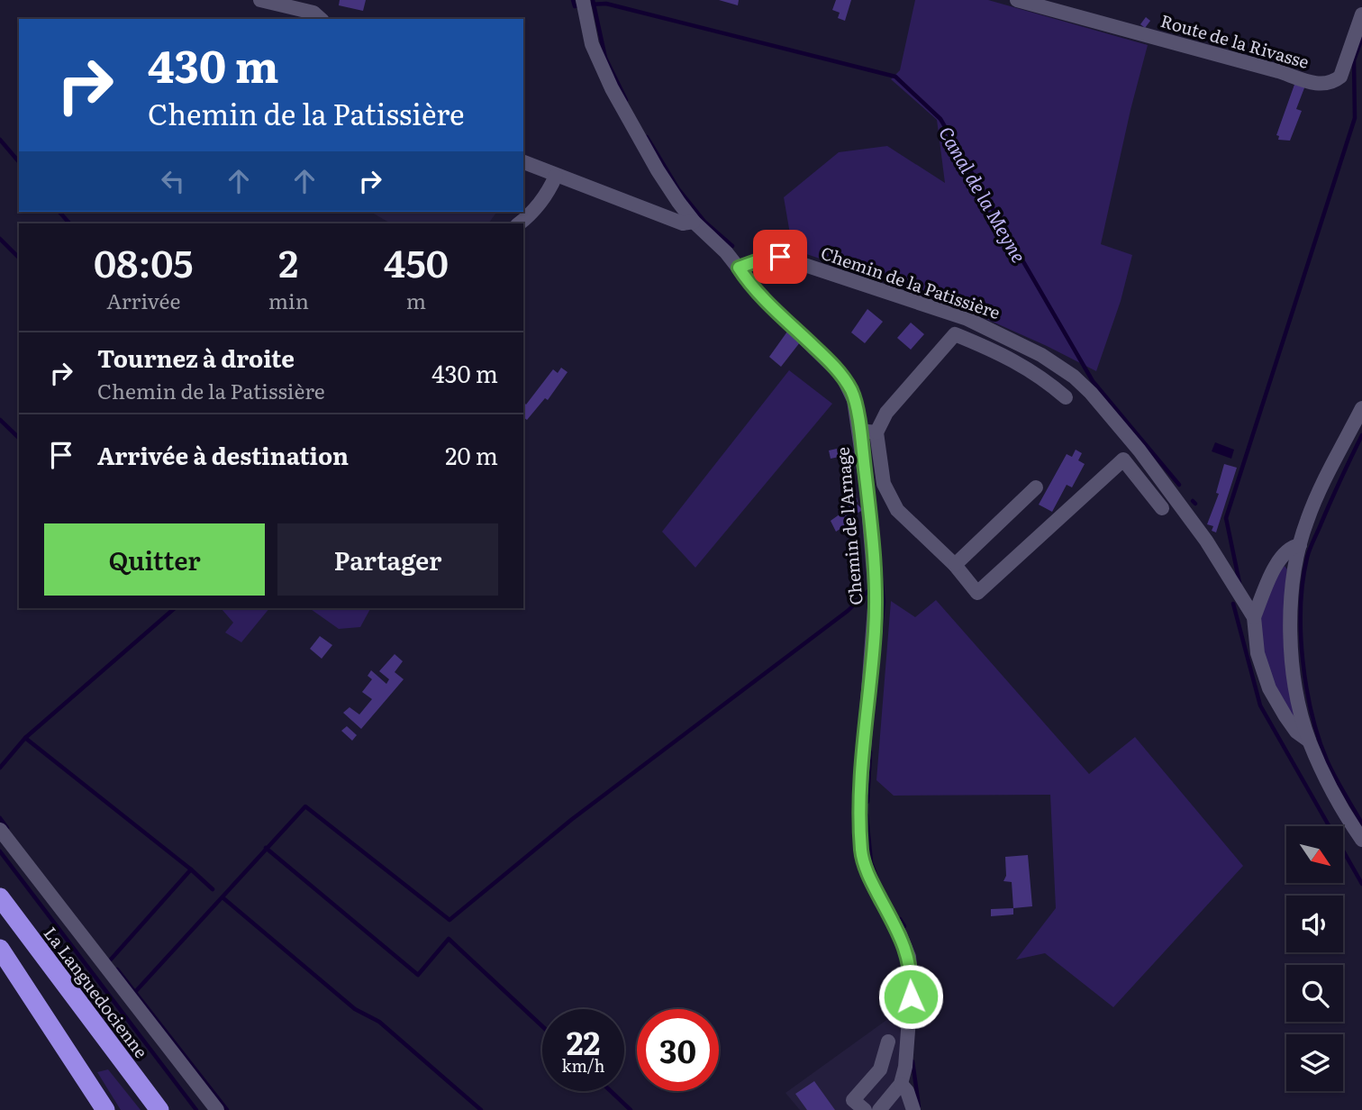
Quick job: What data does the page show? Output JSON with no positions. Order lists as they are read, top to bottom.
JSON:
{
  "streets": {
    "highway": ["La Languedocienne"],
    "street": ["Route de la Rivasse", "Chemin de la Patissière", "Chemin de l'Arnage"]
  },
  "crossings": [
    ["Chemin de la Patissière", "Chemin de l'Arnage"]
  ],
  "water": ["Canal de la Meyne"],
  "north": "bottom right",
  "page": {
    "turn": ["430 m", "Chemin de la Patissière"],
    "eta": [
      "08:05",
      "Arrivée",
      "2",
      "min",
      "450",
      "m"
    ],
    "list": [
      {
        "name": "Tournez à droite",
        "note": "Chemin de la Patissière",
        "value": "430 m"
      },
      {
        "name": "Arrivée à destination",
        "value": "20 m"
      }
    ],
    "buttons": ["Quitter", "Partager"],
    "speed": "22 km/h",
    "limit": "30"
  }
}
